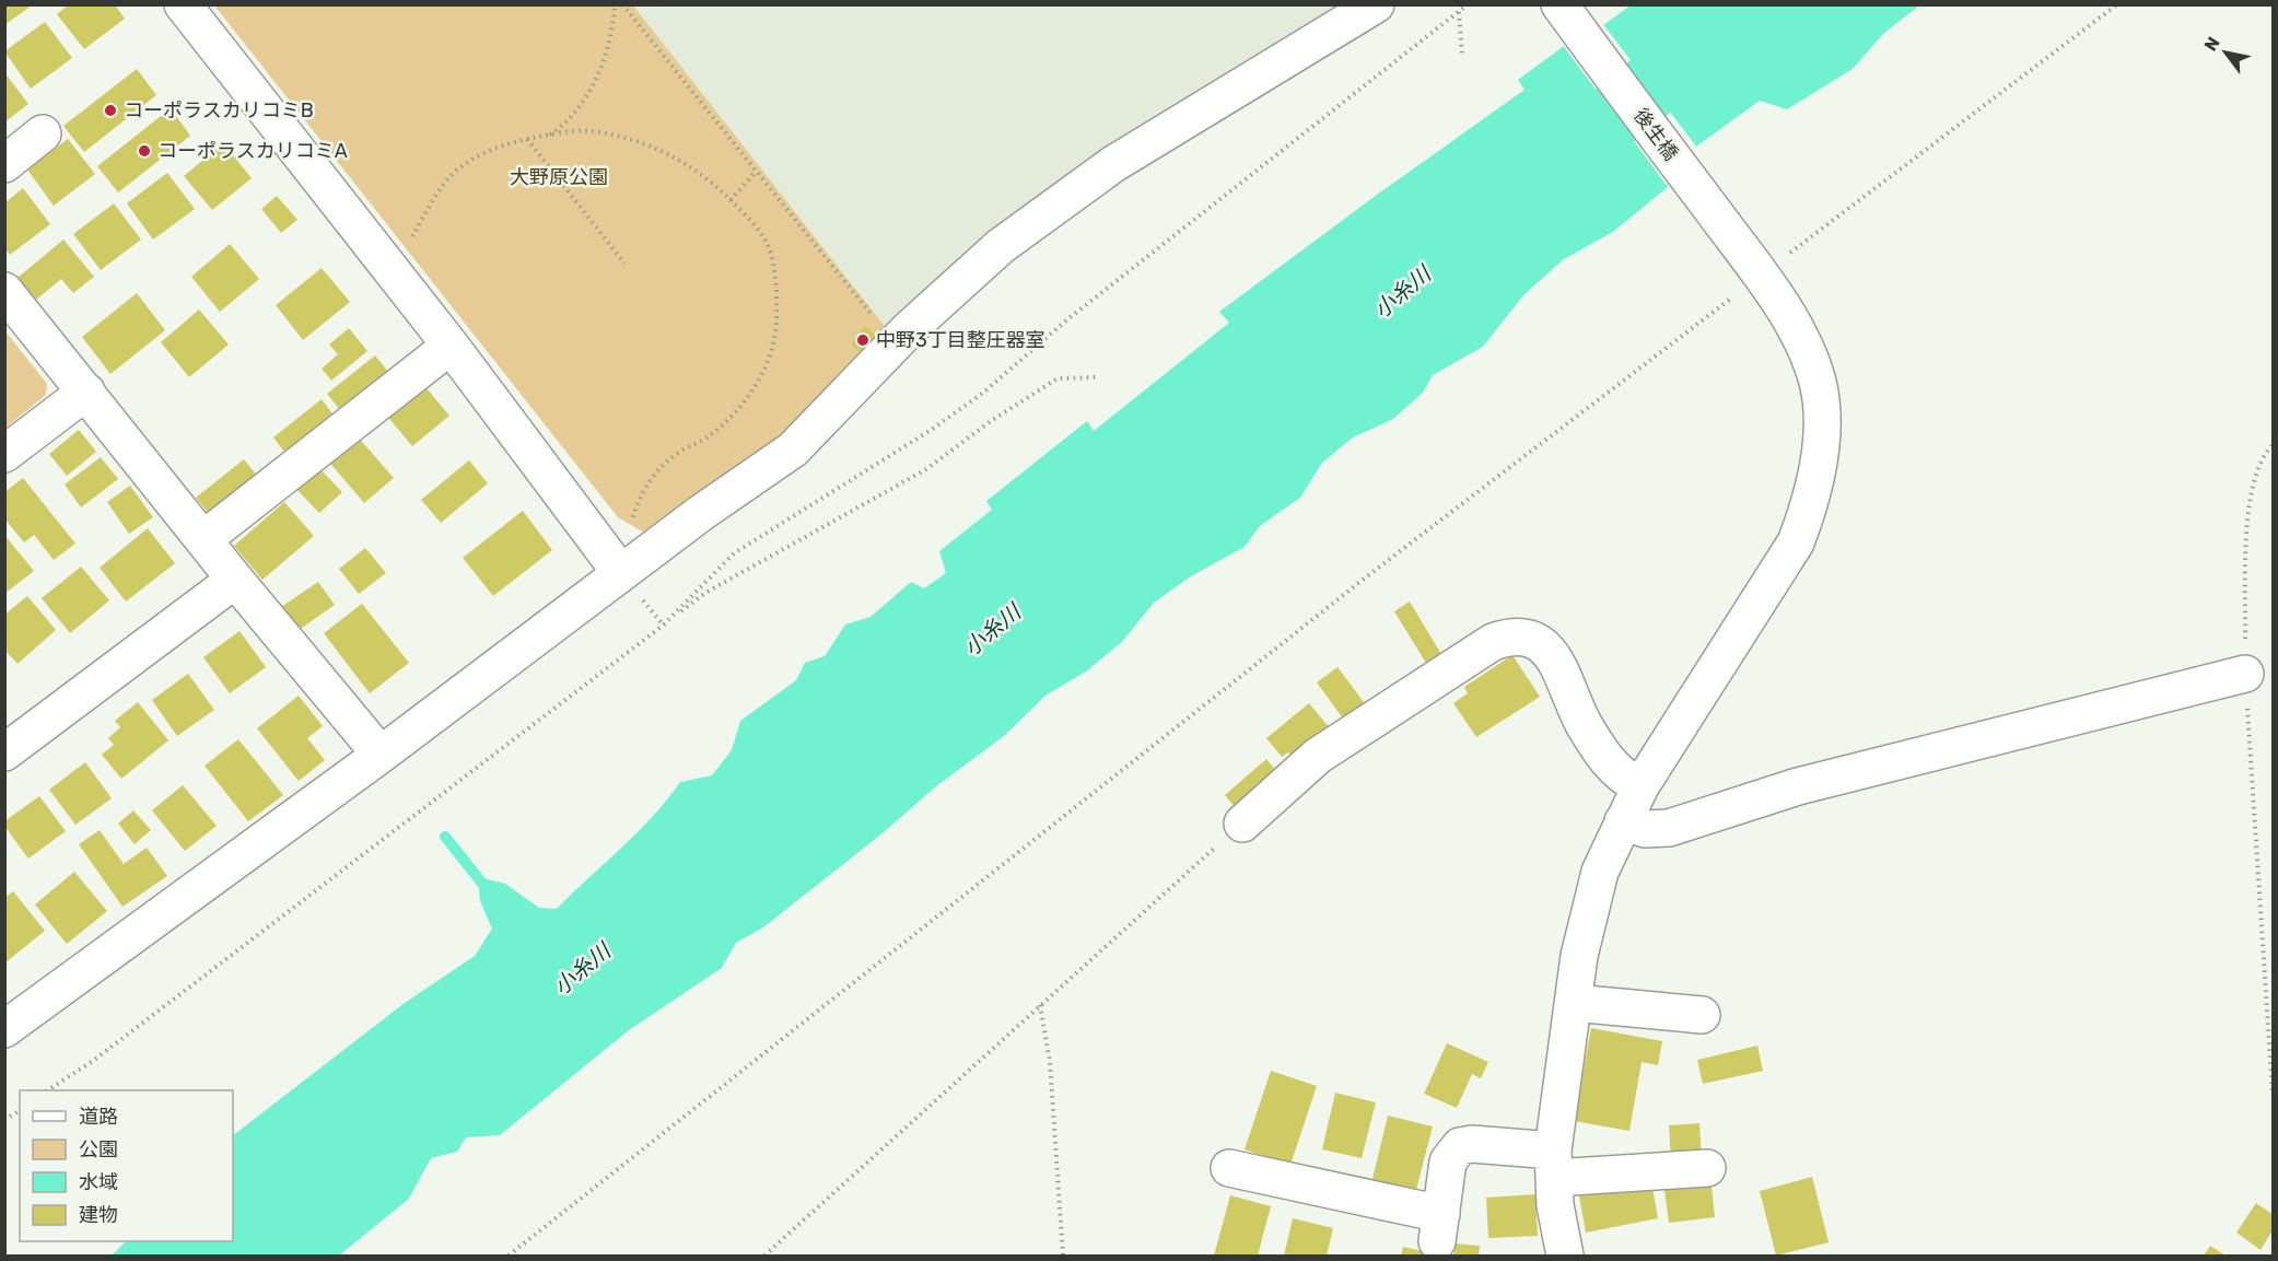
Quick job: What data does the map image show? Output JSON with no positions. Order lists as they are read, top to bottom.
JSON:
{
  "streets": {
    "street": ["後生橋"]
  },
  "water": ["小糸川"],
  "parks": ["大野原公園"],
  "places": ["コーポラスカリコミB", "コーポラスカリコミA", "中野3丁目整圧器室"],
  "legend": [
    "道路",
    "公園",
    "水域",
    "建物"
  ],
  "north": "top left"
}
